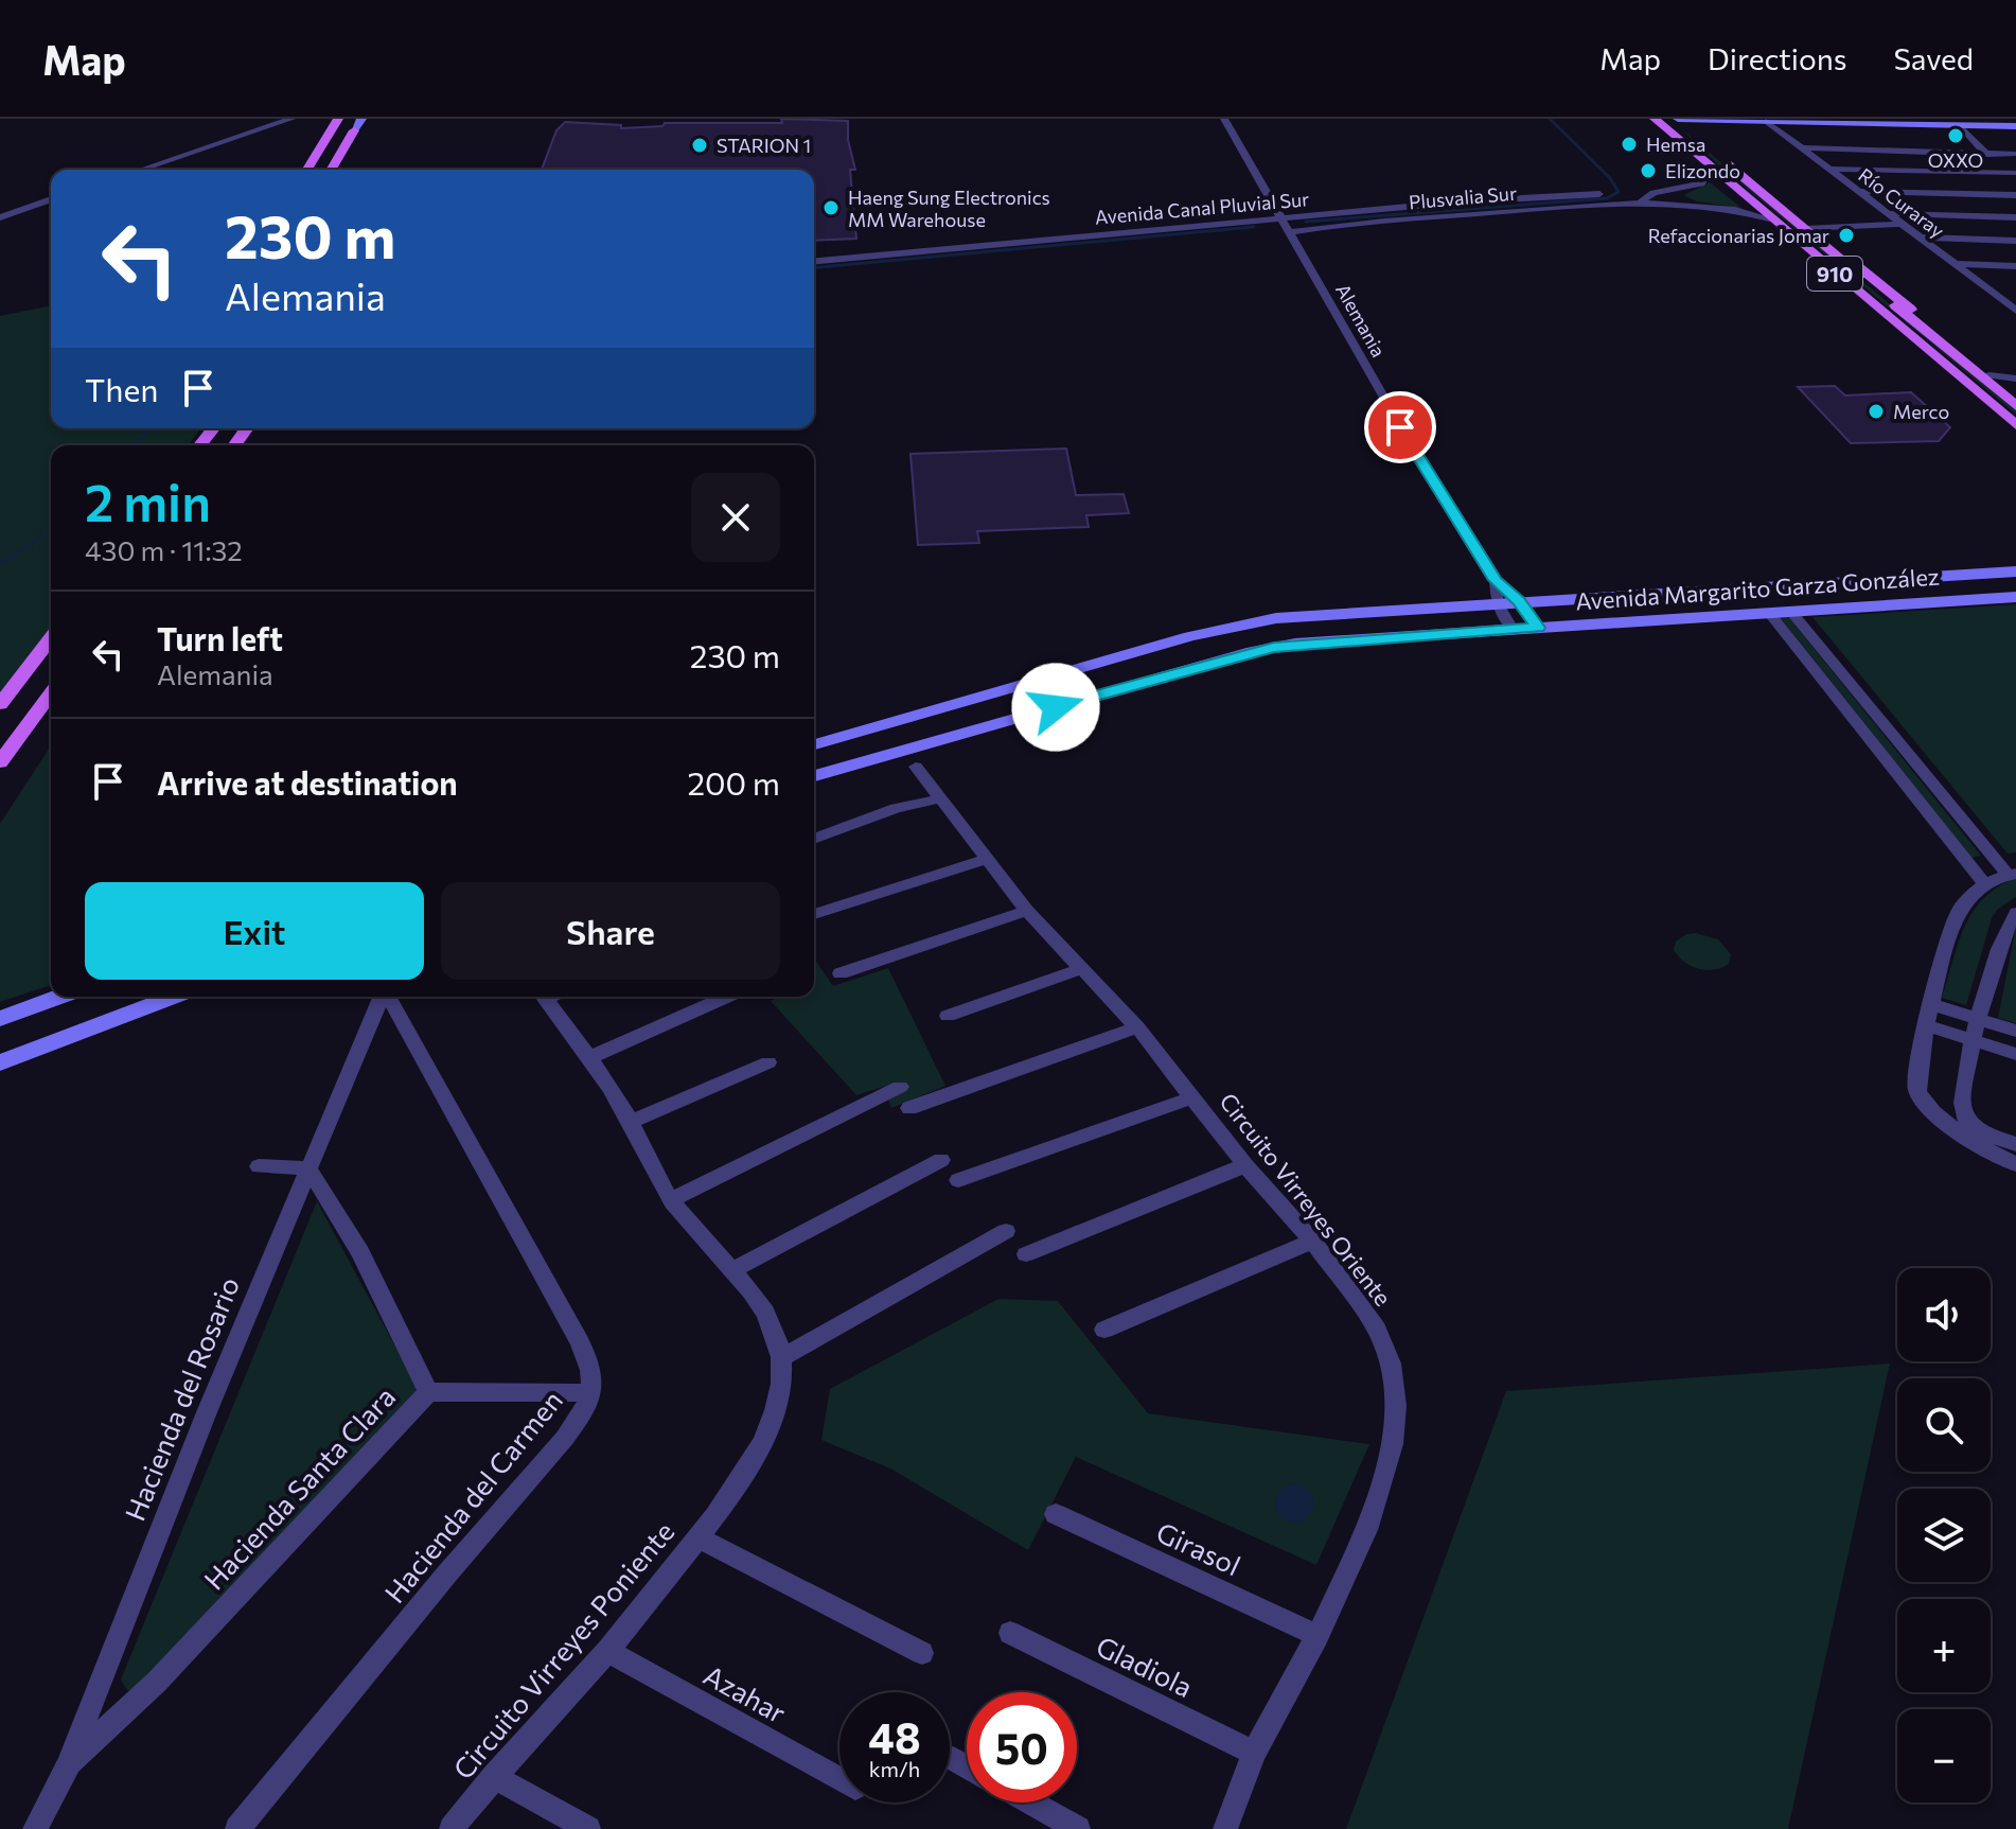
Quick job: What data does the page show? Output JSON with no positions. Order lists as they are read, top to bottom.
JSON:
{
  "streets": {
    "main road": ["910", "Avenida Margarito Garza González"],
    "street": [
      "Plusvalia Sur",
      "Río Curaray",
      "Avenida Canal Pluvial Sur",
      "Alemania",
      "Circuito Virreyes Oriente",
      "Hacienda del Rosario",
      "Hacienda Santa Clara",
      "Hacienda del Carmen",
      "Girasol",
      "Circuito Virreyes Poniente",
      "Gladiola",
      "Azahar"
    ]
  },
  "crossings": [
    ["Plusvalia Sur", "Alemania"],
    ["Avenida Canal Pluvial Sur", "Alemania"],
    ["Alemania", "Avenida Margarito Garza González"],
    ["Circuito Virreyes Oriente", "Girasol"],
    ["Circuito Virreyes Oriente", "Gladiola"],
    ["Hacienda del Rosario", "Hacienda Santa Clara"],
    ["Circuito Virreyes Poniente", "Azahar"]
  ],
  "places": [
    "OXXO",
    "Hemsa",
    "STARION 1",
    "Elizondo",
    "Haeng Sung Electronics MM Warehouse",
    "Refaccionarias Jomar",
    "Merco"
  ],
  "page": {
    "header": "Map",
    "nav": ["Map", "Directions", "Saved"],
    "turn": ["230 m", "Alemania"],
    "then": "Then",
    "heading": ["2 min", "430 m · 11:32"],
    "list": [
      {
        "name": "Turn left",
        "note": "Alemania",
        "value": "230 m"
      },
      {
        "name": "Arrive at destination",
        "value": "200 m"
      }
    ],
    "buttons": ["Exit", "Share"],
    "map_buttons": ["+", "−"],
    "speed": "48 km/h",
    "limit": "50"
  }
}
